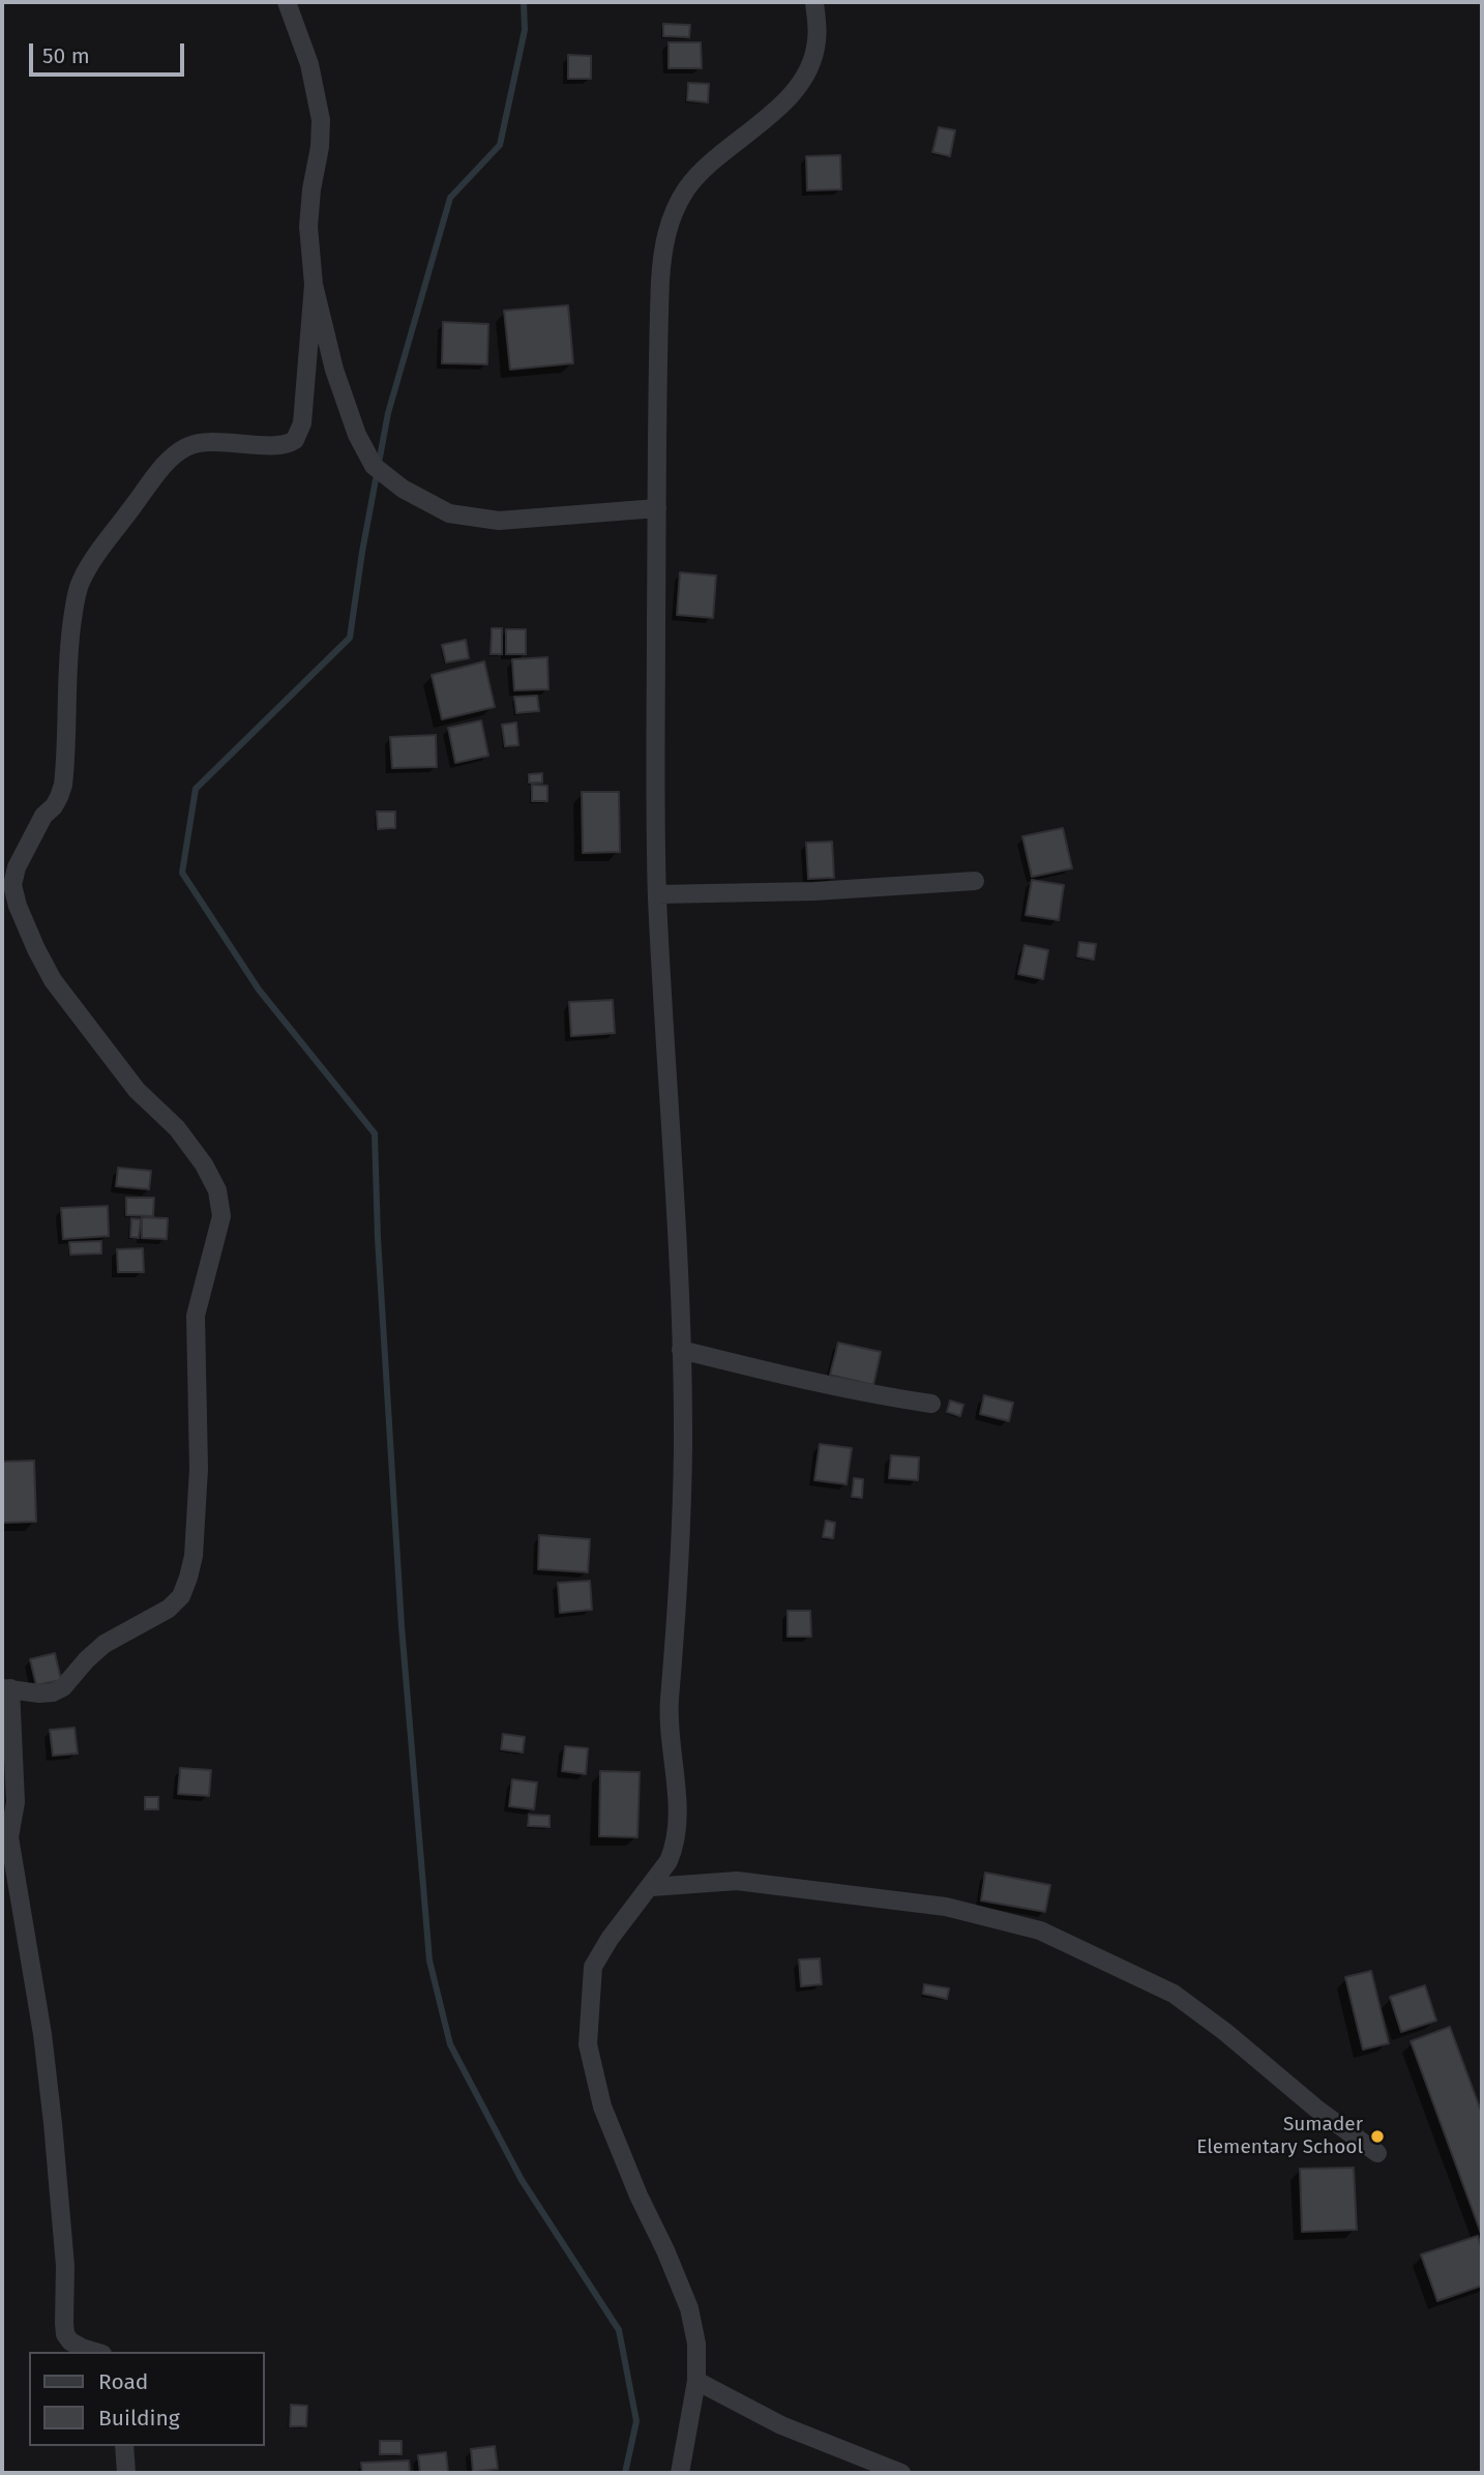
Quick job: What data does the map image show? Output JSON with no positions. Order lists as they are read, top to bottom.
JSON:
{
  "places": ["Sumader Elementary School"],
  "legend": ["Road", "Building"],
  "scale_bar": "50 m"
}
